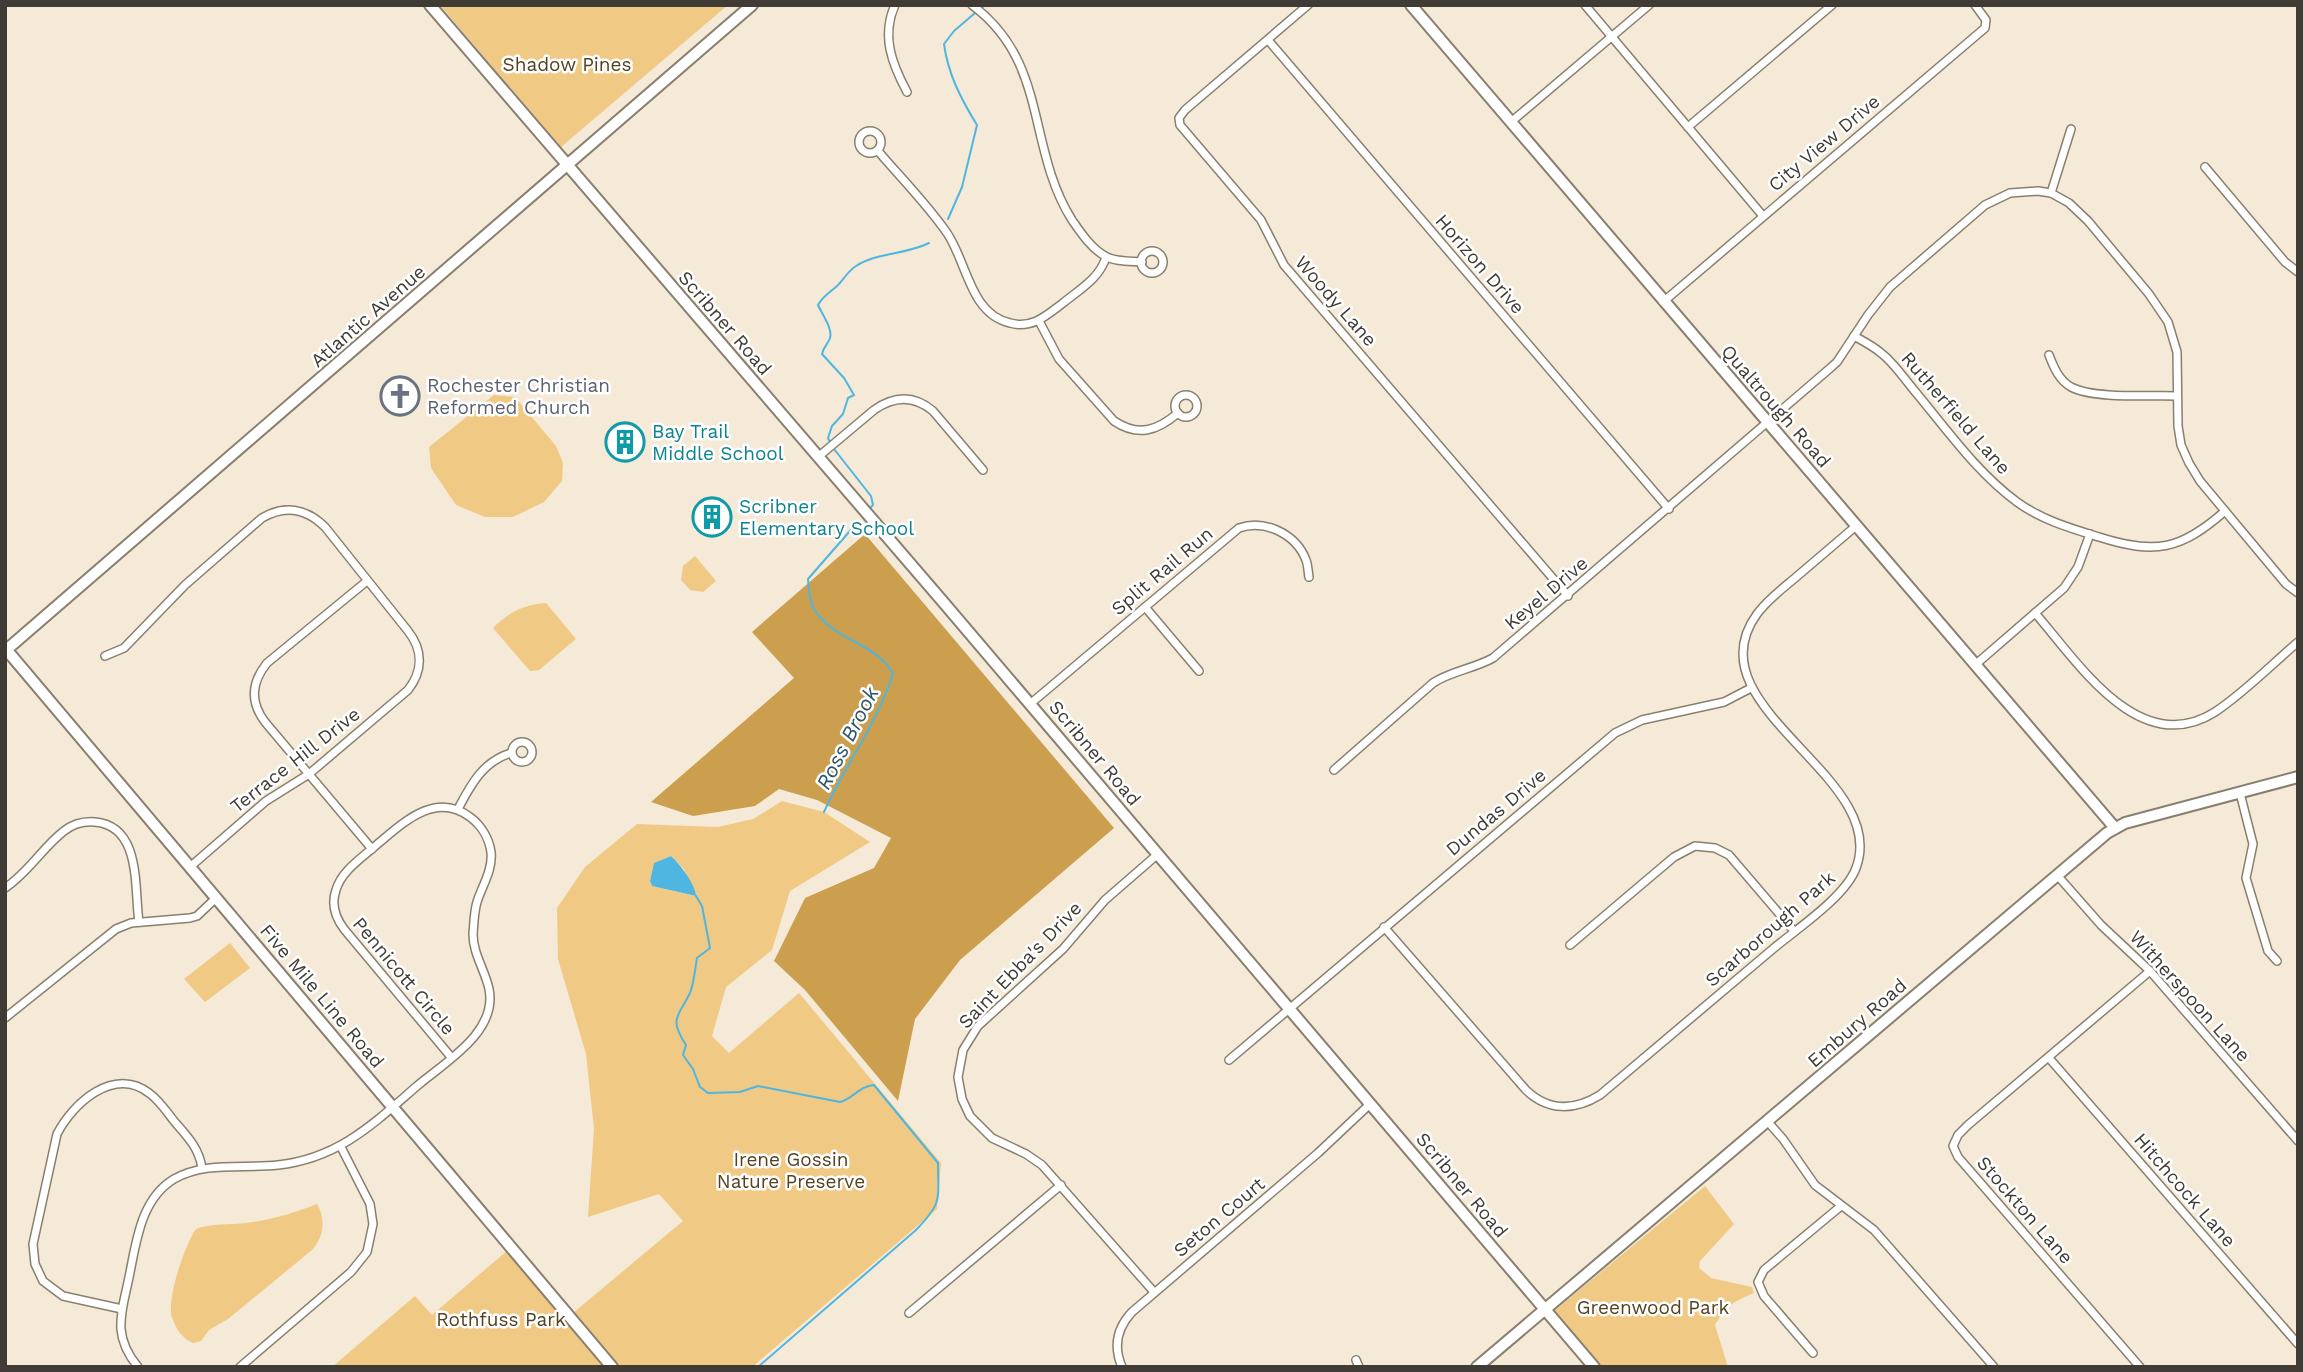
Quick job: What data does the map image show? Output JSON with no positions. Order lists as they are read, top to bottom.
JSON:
{
  "streets": {
    "street": [
      "City View Drive",
      "Horizon Drive",
      "Woody Lane",
      "Atlantic Avenue",
      "Scribner Road",
      "Qualtrough Road",
      "Rutherfield Lane",
      "Split Rail Run",
      "Keyel Drive",
      "Terrace Hill Drive",
      "Dundas Drive",
      "Scarborough Park",
      "Saint Ebba's Drive",
      "Pennicott Circle",
      "Five Mile Line Road",
      "Witherspoon Lane",
      "Embury Road",
      "Hitchcock Lane",
      "Stockton Lane",
      "Seton Court"
    ]
  },
  "crossings": [
    ["City View Drive", "Qualtrough Road"],
    ["Horizon Drive", "Woody Lane"],
    ["Horizon Drive", "Keyel Drive"],
    ["Woody Lane", "Keyel Drive"],
    ["Atlantic Avenue", "Scribner Road"],
    ["Atlantic Avenue", "Five Mile Line Road"],
    ["Scribner Road", "Split Rail Run"],
    ["Scribner Road", "Dundas Drive"],
    ["Scribner Road", "Saint Ebba's Drive"],
    ["Scribner Road", "Embury Road"],
    ["Scribner Road", "Seton Court"],
    ["Qualtrough Road", "Keyel Drive"],
    ["Qualtrough Road", "Scarborough Park"],
    ["Qualtrough Road", "Embury Road"],
    ["Rutherfield Lane", "Keyel Drive"],
    ["Terrace Hill Drive", "Five Mile Line Road"],
    ["Dundas Drive", "Scarborough Park"],
    ["Saint Ebba's Drive", "Seton Court"],
    ["Pennicott Circle", "Five Mile Line Road"],
    ["Witherspoon Lane", "Embury Road"],
    ["Witherspoon Lane", "Stockton Lane"],
    ["Hitchcock Lane", "Stockton Lane"]
  ],
  "water": ["Ross Brook"],
  "parks": [
    "Shadow Pines",
    "Irene Gossin Nature Preserve",
    "Greenwood Park",
    "Rothfuss Park"
  ],
  "places": {
    "church": ["Rochester Christian Reformed Church"],
    "building": ["Bay Trail Middle School", "Scribner Elementary School"]
  }
}
